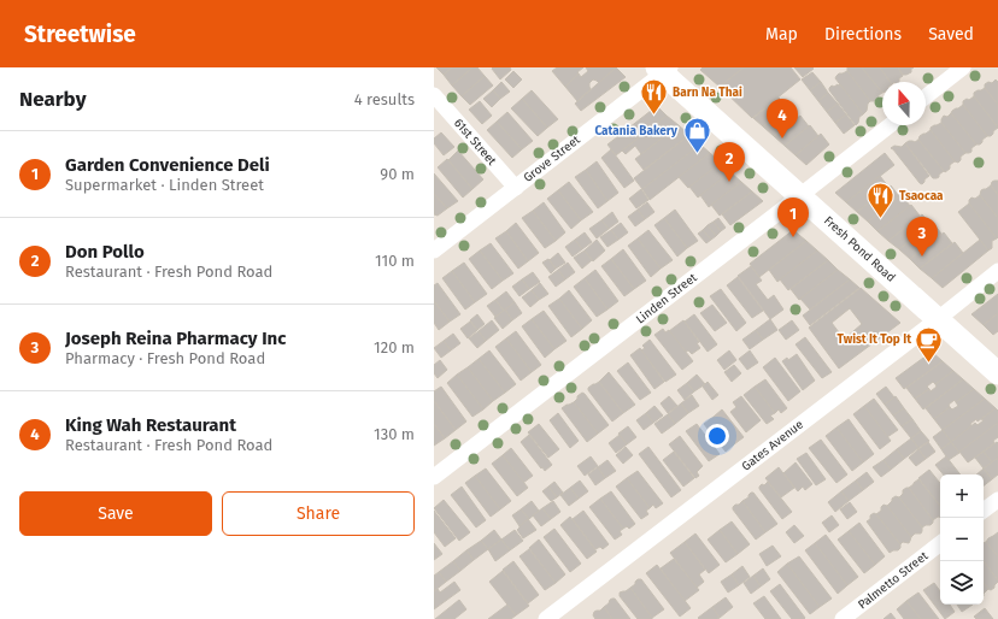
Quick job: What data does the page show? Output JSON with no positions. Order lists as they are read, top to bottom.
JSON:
{
  "streets": {
    "main road": ["Fresh Pond Road"],
    "street": [
      "61st Street",
      "Grove Street",
      "Linden Street",
      "Gates Avenue",
      "Palmetto Street"
    ]
  },
  "crossings": [
    ["61st Street", "Grove Street"],
    ["Grove Street", "Fresh Pond Road"],
    ["Fresh Pond Road", "Linden Street"],
    ["Fresh Pond Road", "Gates Avenue"]
  ],
  "places": {
    "restaurant": ["Barn Na Thai", "Tsaocaa"],
    "shop": ["Catania Bakery"],
    "cafe": ["Twist It Top It"]
  },
  "north": "top",
  "page": {
    "header": "Streetwise",
    "nav": ["Map", "Directions", "Saved"],
    "heading": ["Nearby", "4 results"],
    "pins": [
      "4",
      "2",
      "1",
      "3"
    ],
    "list": [
      {
        "mark": "1",
        "name": "Garden Convenience Deli",
        "note": "Supermarket · Linden Street",
        "value": "90 m"
      },
      {
        "mark": "2",
        "name": "Don Pollo",
        "note": "Restaurant · Fresh Pond Road",
        "value": "110 m"
      },
      {
        "mark": "3",
        "name": "Joseph Reina Pharmacy Inc",
        "note": "Pharmacy · Fresh Pond Road",
        "value": "120 m"
      },
      {
        "mark": "4",
        "name": "King Wah Restaurant",
        "note": "Restaurant · Fresh Pond Road",
        "value": "130 m"
      }
    ],
    "map_buttons": ["+", "−"],
    "buttons": ["Save", "Share"]
  }
}
